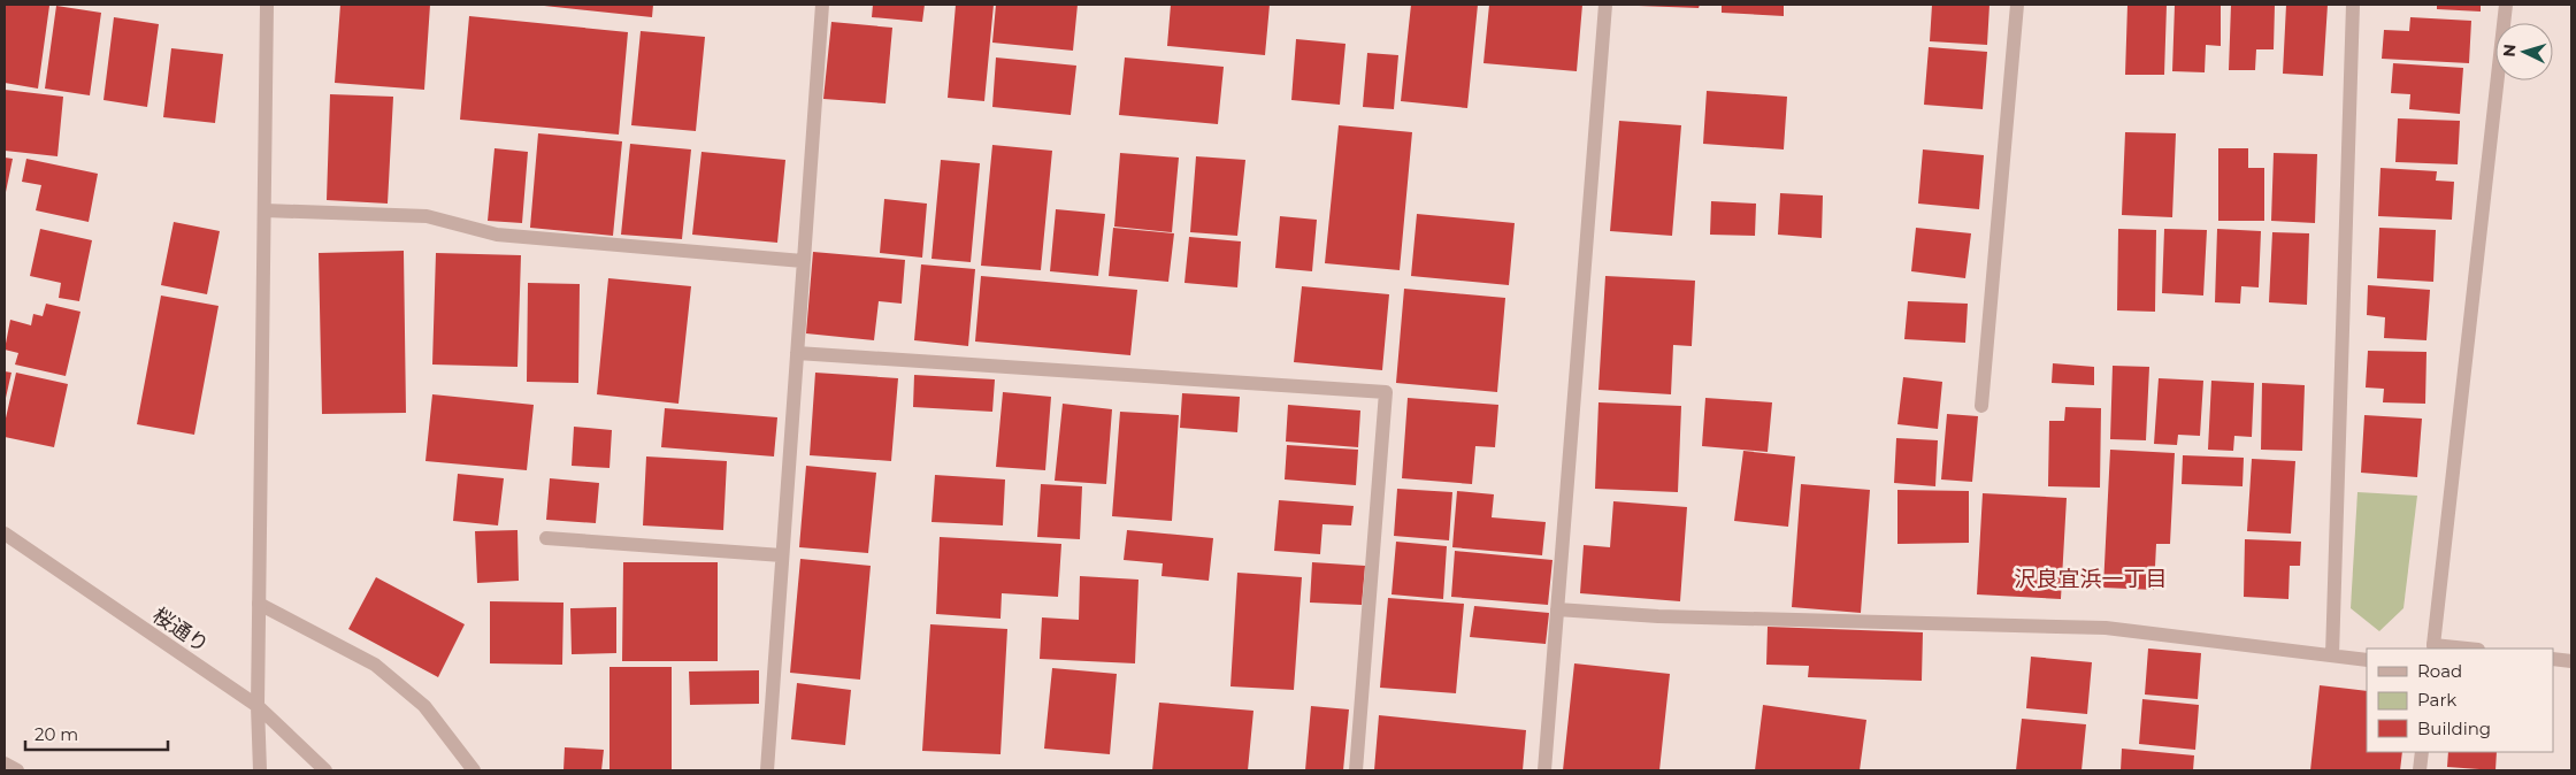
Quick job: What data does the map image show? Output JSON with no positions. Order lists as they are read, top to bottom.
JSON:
{
  "streets": {
    "street": ["桜通り"]
  },
  "districts": ["沢良宜浜一丁目"],
  "legend": ["Road", "Park", "Building"],
  "scale_bar": "20 m",
  "north": "left"
}
